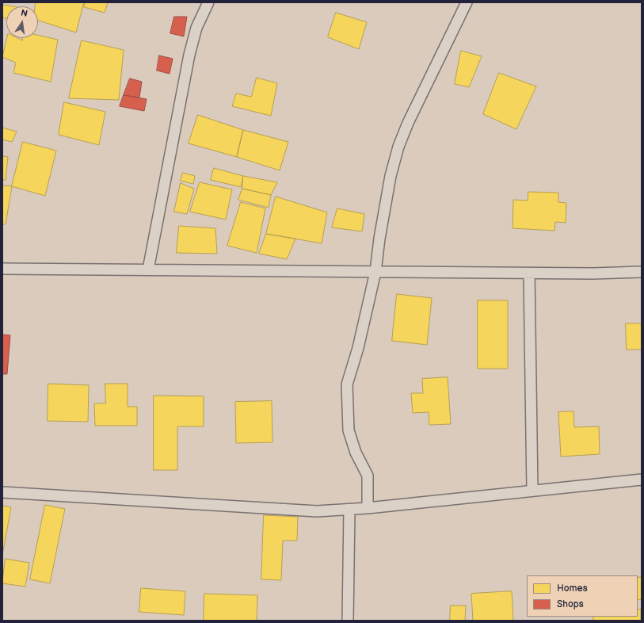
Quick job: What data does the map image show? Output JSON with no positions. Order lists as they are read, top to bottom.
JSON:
{
  "legend": ["Homes", "Shops"],
  "north": "top"
}
